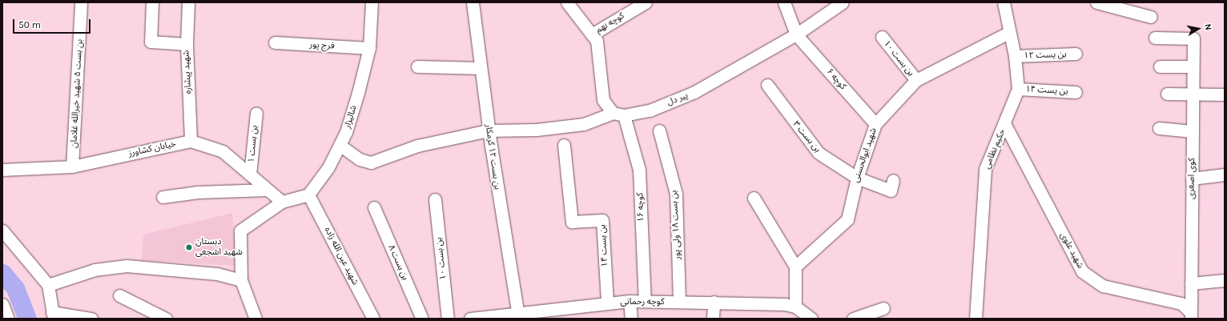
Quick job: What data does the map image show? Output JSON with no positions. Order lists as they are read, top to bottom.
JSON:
{
  "streets": {
    "street": [
      "کوچه نهم",
      "فرج پور",
      "بن یست ۱۲",
      "بن بست ۱۰",
      "شهید پیشاره",
      "کوچه ۶",
      "بن یست ۱۴",
      "بن بست ۵ شهید خیرالله غلامان",
      "پیر دل",
      "شالیزار",
      "بن بست ۳",
      "بن بست ۱",
      "خیابان کشاورز",
      "حکیم نظامی",
      "شهید ابوالحسنی",
      "بن بست ۱۲ کرمکار",
      "کوی اصغری",
      "کوچه ۱۶",
      "بن بست ۱۸ ولی پور",
      "بن بست ۱۴",
      "شهید علوی",
      "شهید عین الله زاده",
      "بن بست ۸",
      "کوچه رحمانی"
    ]
  },
  "crossings": [
    ["فرج پور", "شالیزار"],
    ["بن یست ۱۲", "حکیم نظامی"],
    ["بن بست ۱۰", "شهید ابوالحسنی"],
    ["شهید پیشاره", "خیابان کشاورز"],
    ["کوچه ۶", "پیر دل"],
    ["کوچه ۶", "شهید ابوالحسنی"],
    ["بن یست ۱۴", "حکیم نظامی"],
    ["بن بست ۵ شهید خیرالله غلامان", "خیابان کشاورز"],
    ["پیر دل", "شالیزار"],
    ["پیر دل", "بن بست ۱۲ کرمکار"],
    ["پیر دل", "کوچه ۱۶"],
    ["شالیزار", "شهید عین الله زاده"],
    ["بن بست ۳", "شهید ابوالحسنی"],
    ["حکیم نظامی", "شهید ابوالحسنی"],
    ["حکیم نظامی", "شهید علوی"],
    ["بن بست ۱۲ کرمکار", "کوچه رحمانی"],
    ["کوی اصغری", "شهید علوی"],
    ["کوچه ۱۶", "کوچه رحمانی"],
    ["بن بست ۱۸ ولی پور", "کوچه رحمانی"],
    ["بن بست ۱۴", "کوچه رحمانی"]
  ],
  "places": ["دبستان شهید اشجعی"],
  "scale_bar": "50 m",
  "north": "right"
}
